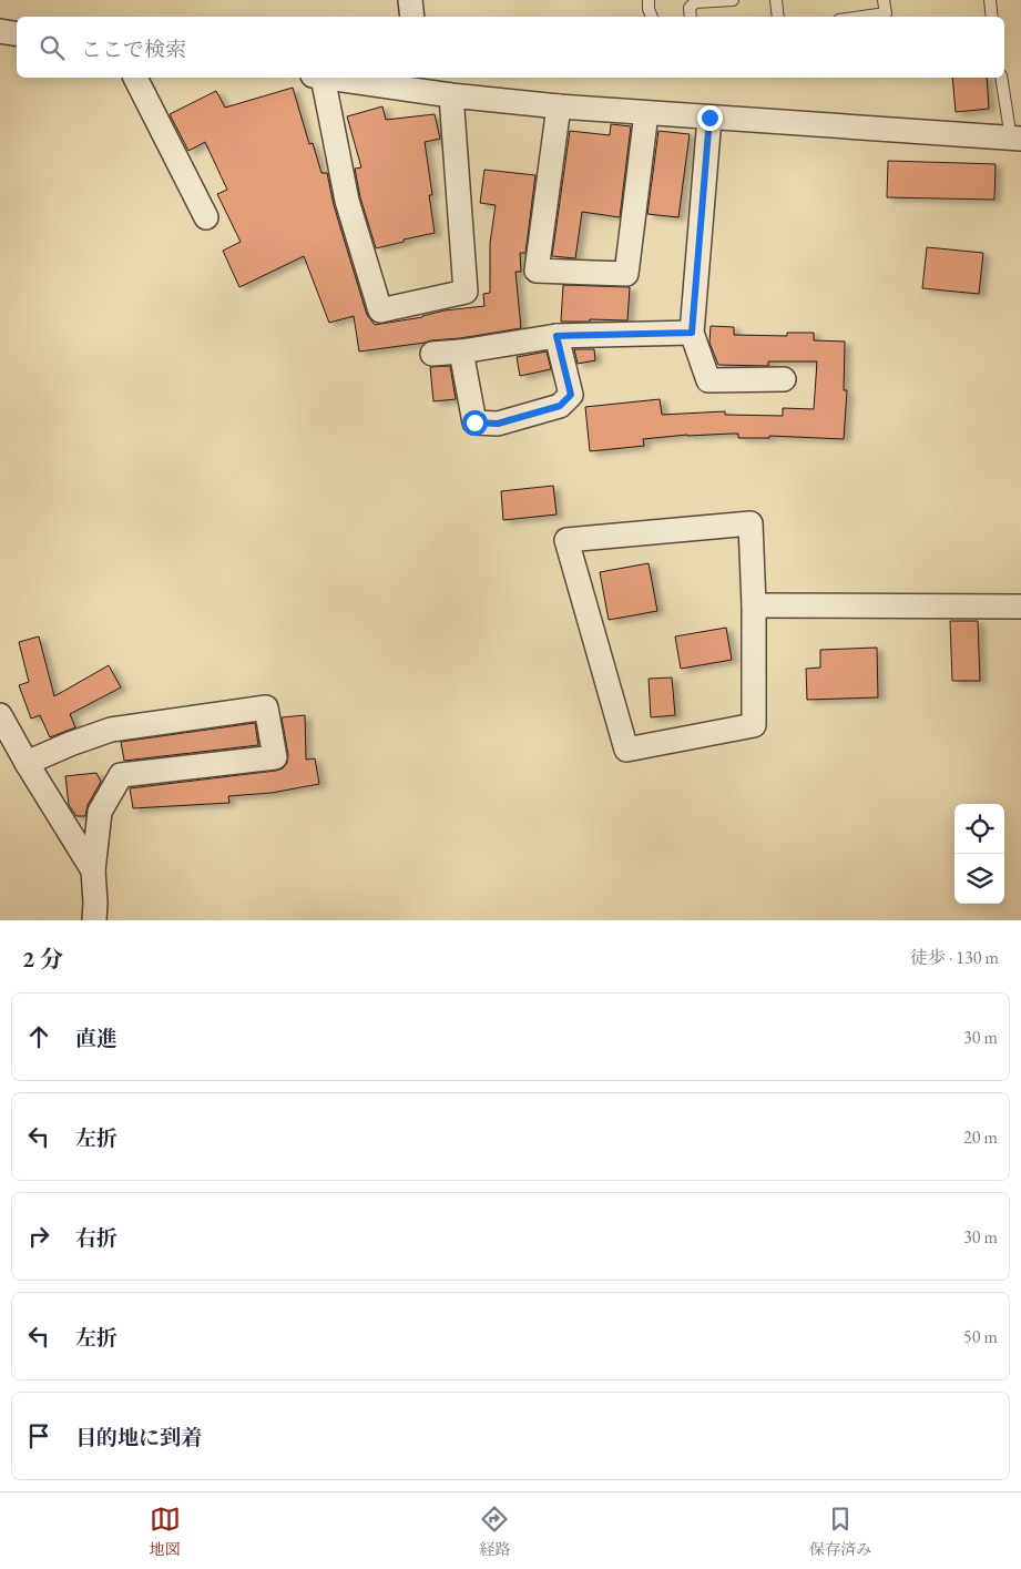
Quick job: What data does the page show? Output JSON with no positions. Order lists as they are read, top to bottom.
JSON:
{
  "page": {
    "search": "ここで検索",
    "heading": ["2 分", "徒歩 · 130 m"],
    "list": [
      ["直進", "30 m"],
      ["左折", "20 m"],
      ["右折", "30 m"],
      ["左折", "50 m"],
      "目的地に到着"
    ],
    "nav": ["地図", "経路", "保存済み"]
  }
}
